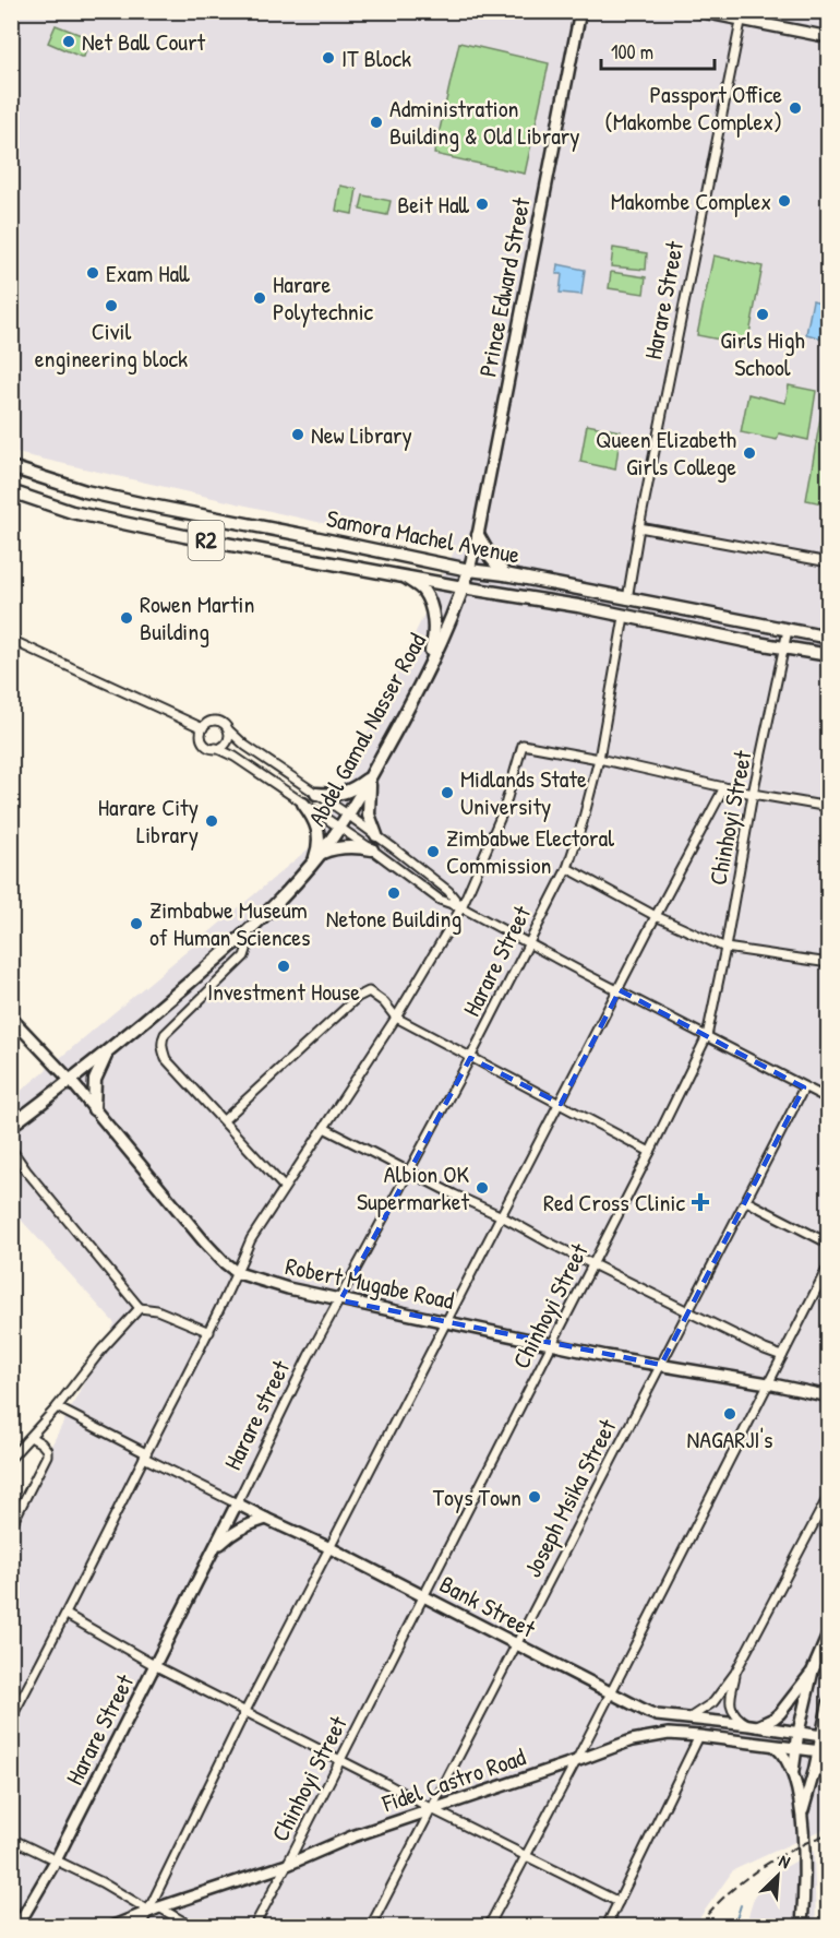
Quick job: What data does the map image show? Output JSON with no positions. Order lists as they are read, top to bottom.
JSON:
{
  "streets": {
    "highway": ["Samora Machel Avenue", "R2", "Abdel Gamal Nasser Road"],
    "main road": [
      "Prince Edward Street",
      "Harare Street",
      "Robert Mugabe Road",
      "Harare street",
      "Bank Street",
      "Fidel Castro Road"
    ],
    "street": ["Chinhoyi Street", "Joseph Msika Street"]
  },
  "crossings": [
    ["Prince Edward Street", "Samora Machel Avenue"],
    ["Prince Edward Street", "Abdel Gamal Nasser Road"],
    ["Harare Street", "Samora Machel Avenue"],
    ["Harare Street", "Robert Mugabe Road"],
    ["Harare Street", "Harare street"],
    ["Samora Machel Avenue", "Abdel Gamal Nasser Road"],
    ["Samora Machel Avenue", "Chinhoyi Street"],
    ["Abdel Gamal Nasser Road", "Robert Mugabe Road"],
    ["Chinhoyi Street", "Robert Mugabe Road"],
    ["Chinhoyi Street", "Bank Street"],
    ["Chinhoyi Street", "Fidel Castro Road"],
    ["Robert Mugabe Road", "Harare street"],
    ["Robert Mugabe Road", "Joseph Msika Street"],
    ["Harare street", "Bank Street"],
    ["Joseph Msika Street", "Bank Street"],
    ["Joseph Msika Street", "Fidel Castro Road"]
  ],
  "places": {
    "other": [
      "Net Ball Court",
      "IT Block",
      "Passport Office (Makombe Complex)",
      "Administration Building & Old Library",
      "Makombe Complex",
      "Beit Hall",
      "Exam Hall",
      "Harare Polytechnic",
      "Civil engineering block",
      "Girls High School",
      "New Library",
      "Queen Elizabeth Girls College",
      "Rowen Martin Building",
      "Midlands State University",
      "Harare City Library",
      "Zimbabwe Electoral Commission",
      "Netone Building",
      "Zimbabwe Museum of Human Sciences",
      "Investment House",
      "Albion OK Supermarket",
      "NAGARJI's",
      "Toys Town"
    ],
    "health": ["Red Cross Clinic"]
  },
  "scale_bar": "100 m",
  "north": "top right"
}
